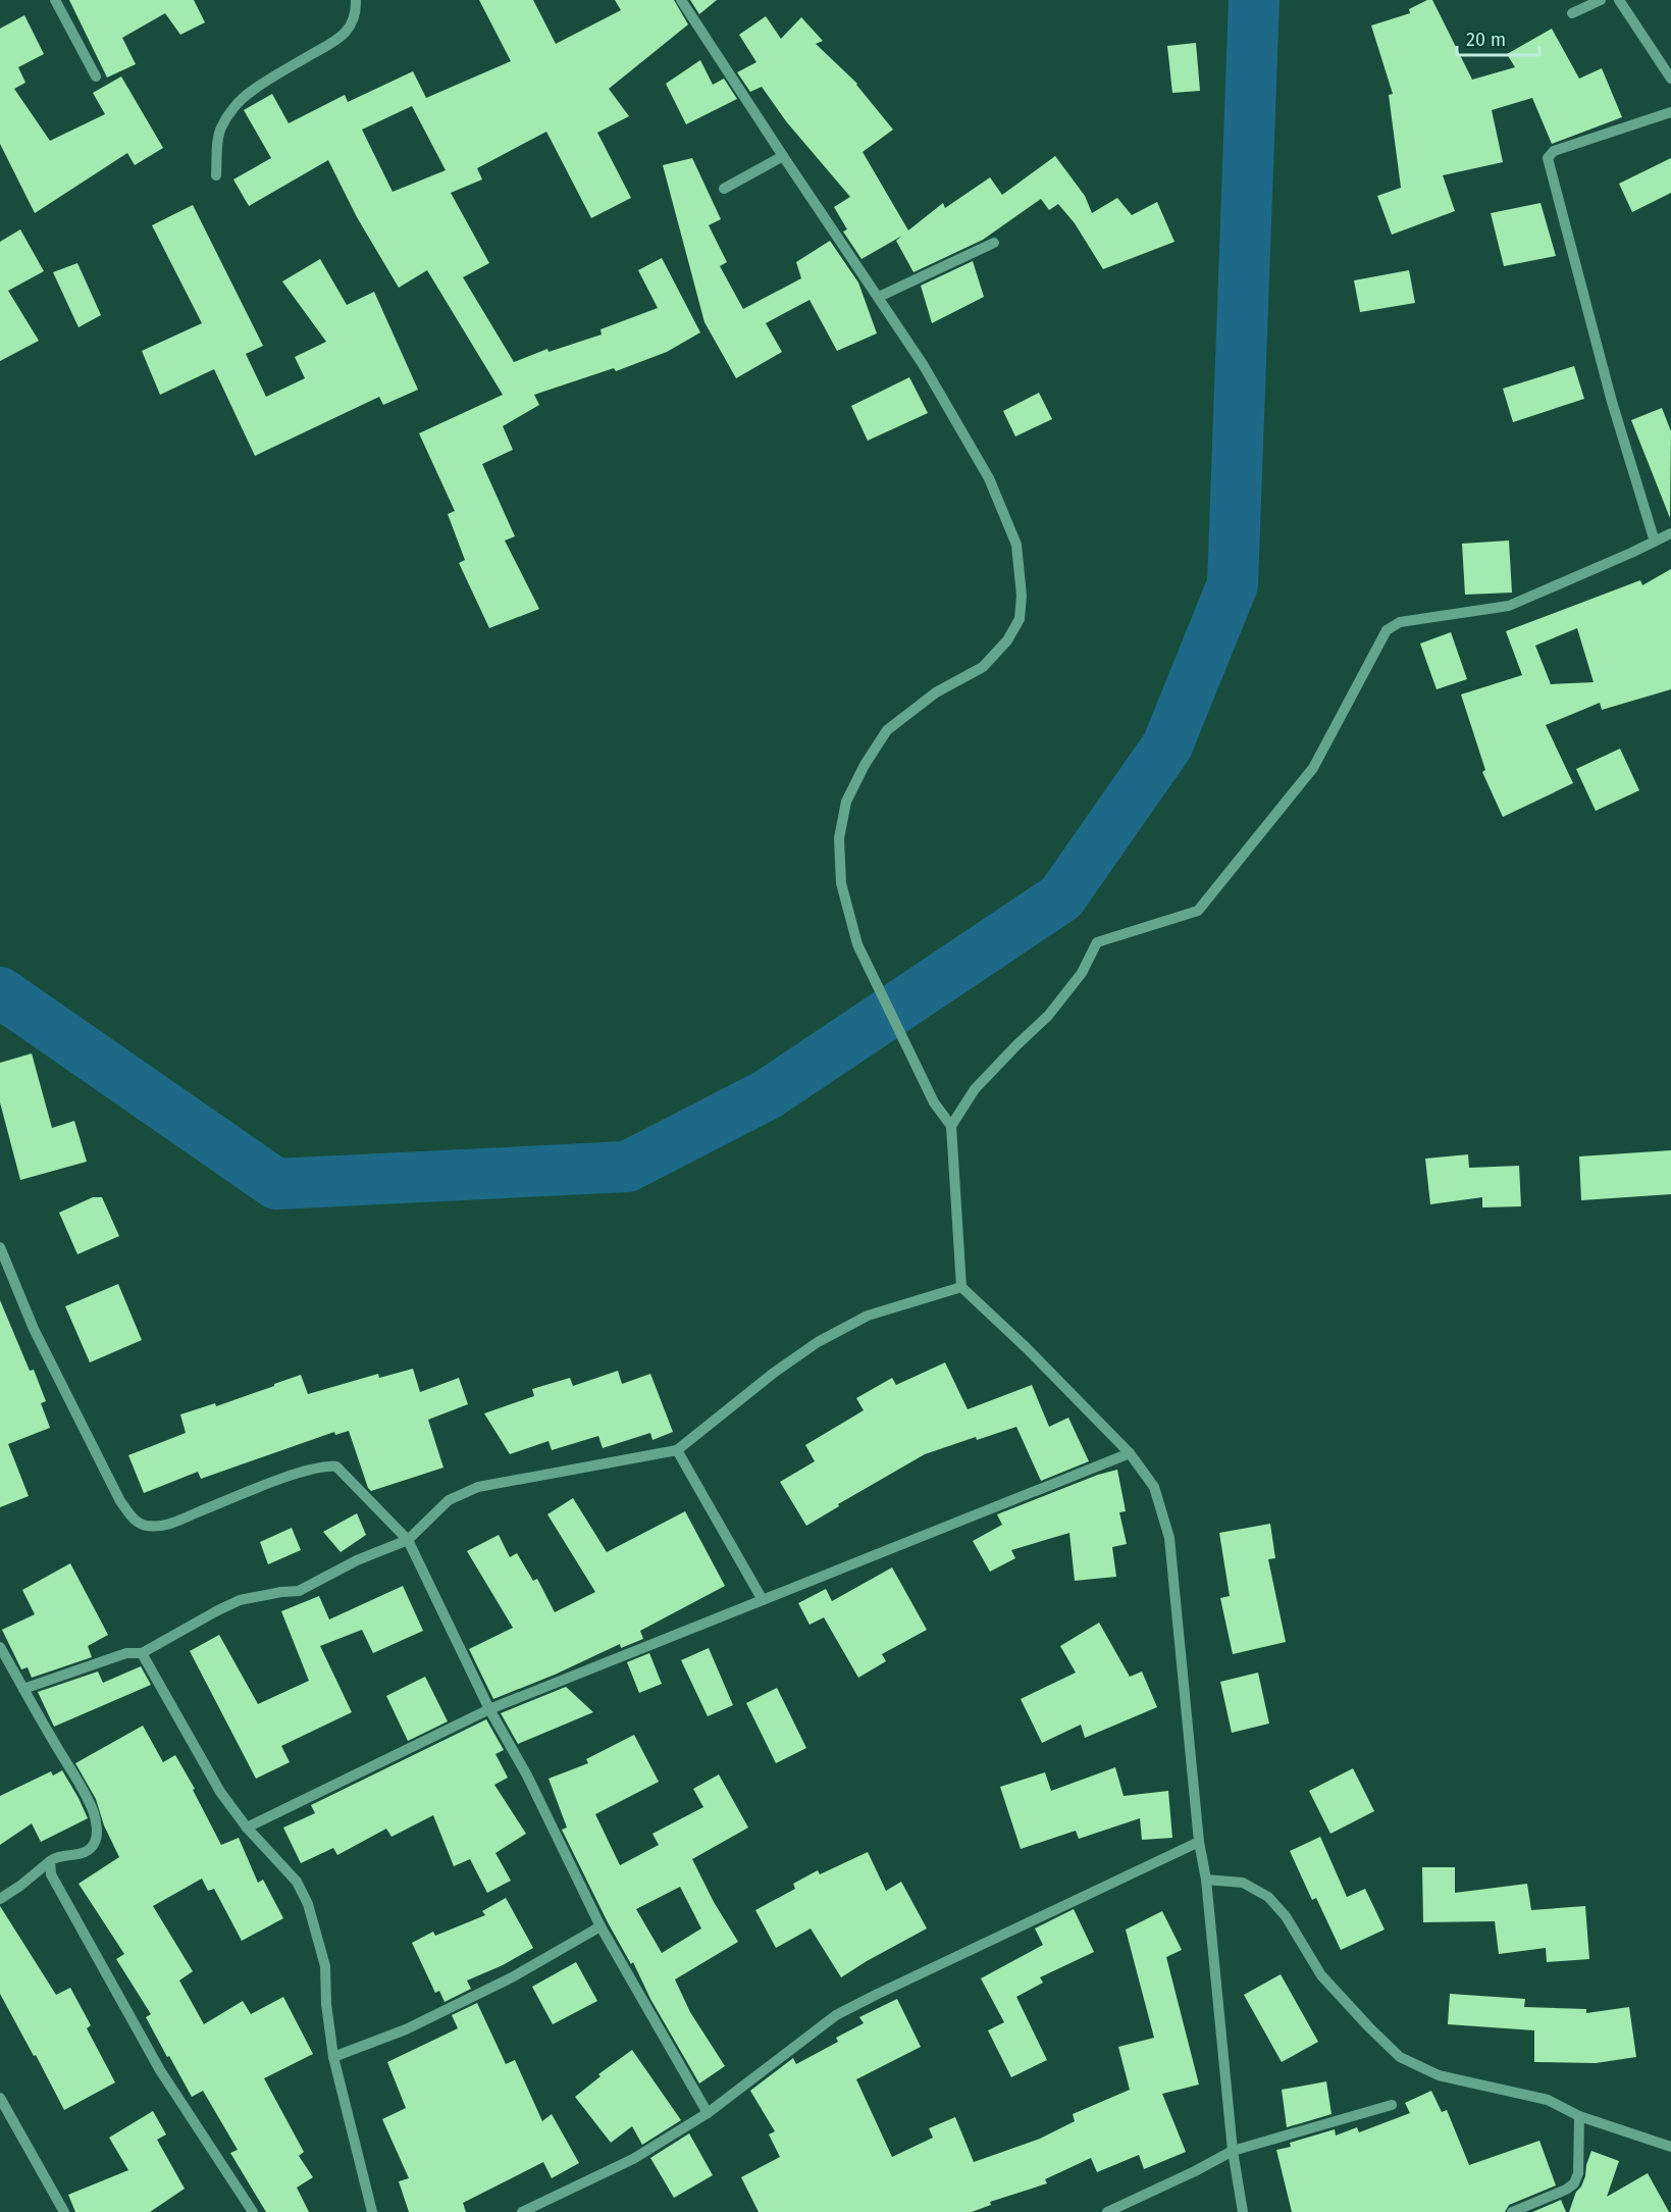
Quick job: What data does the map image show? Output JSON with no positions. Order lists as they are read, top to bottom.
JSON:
{
  "scale_bar": "20 m"
}
